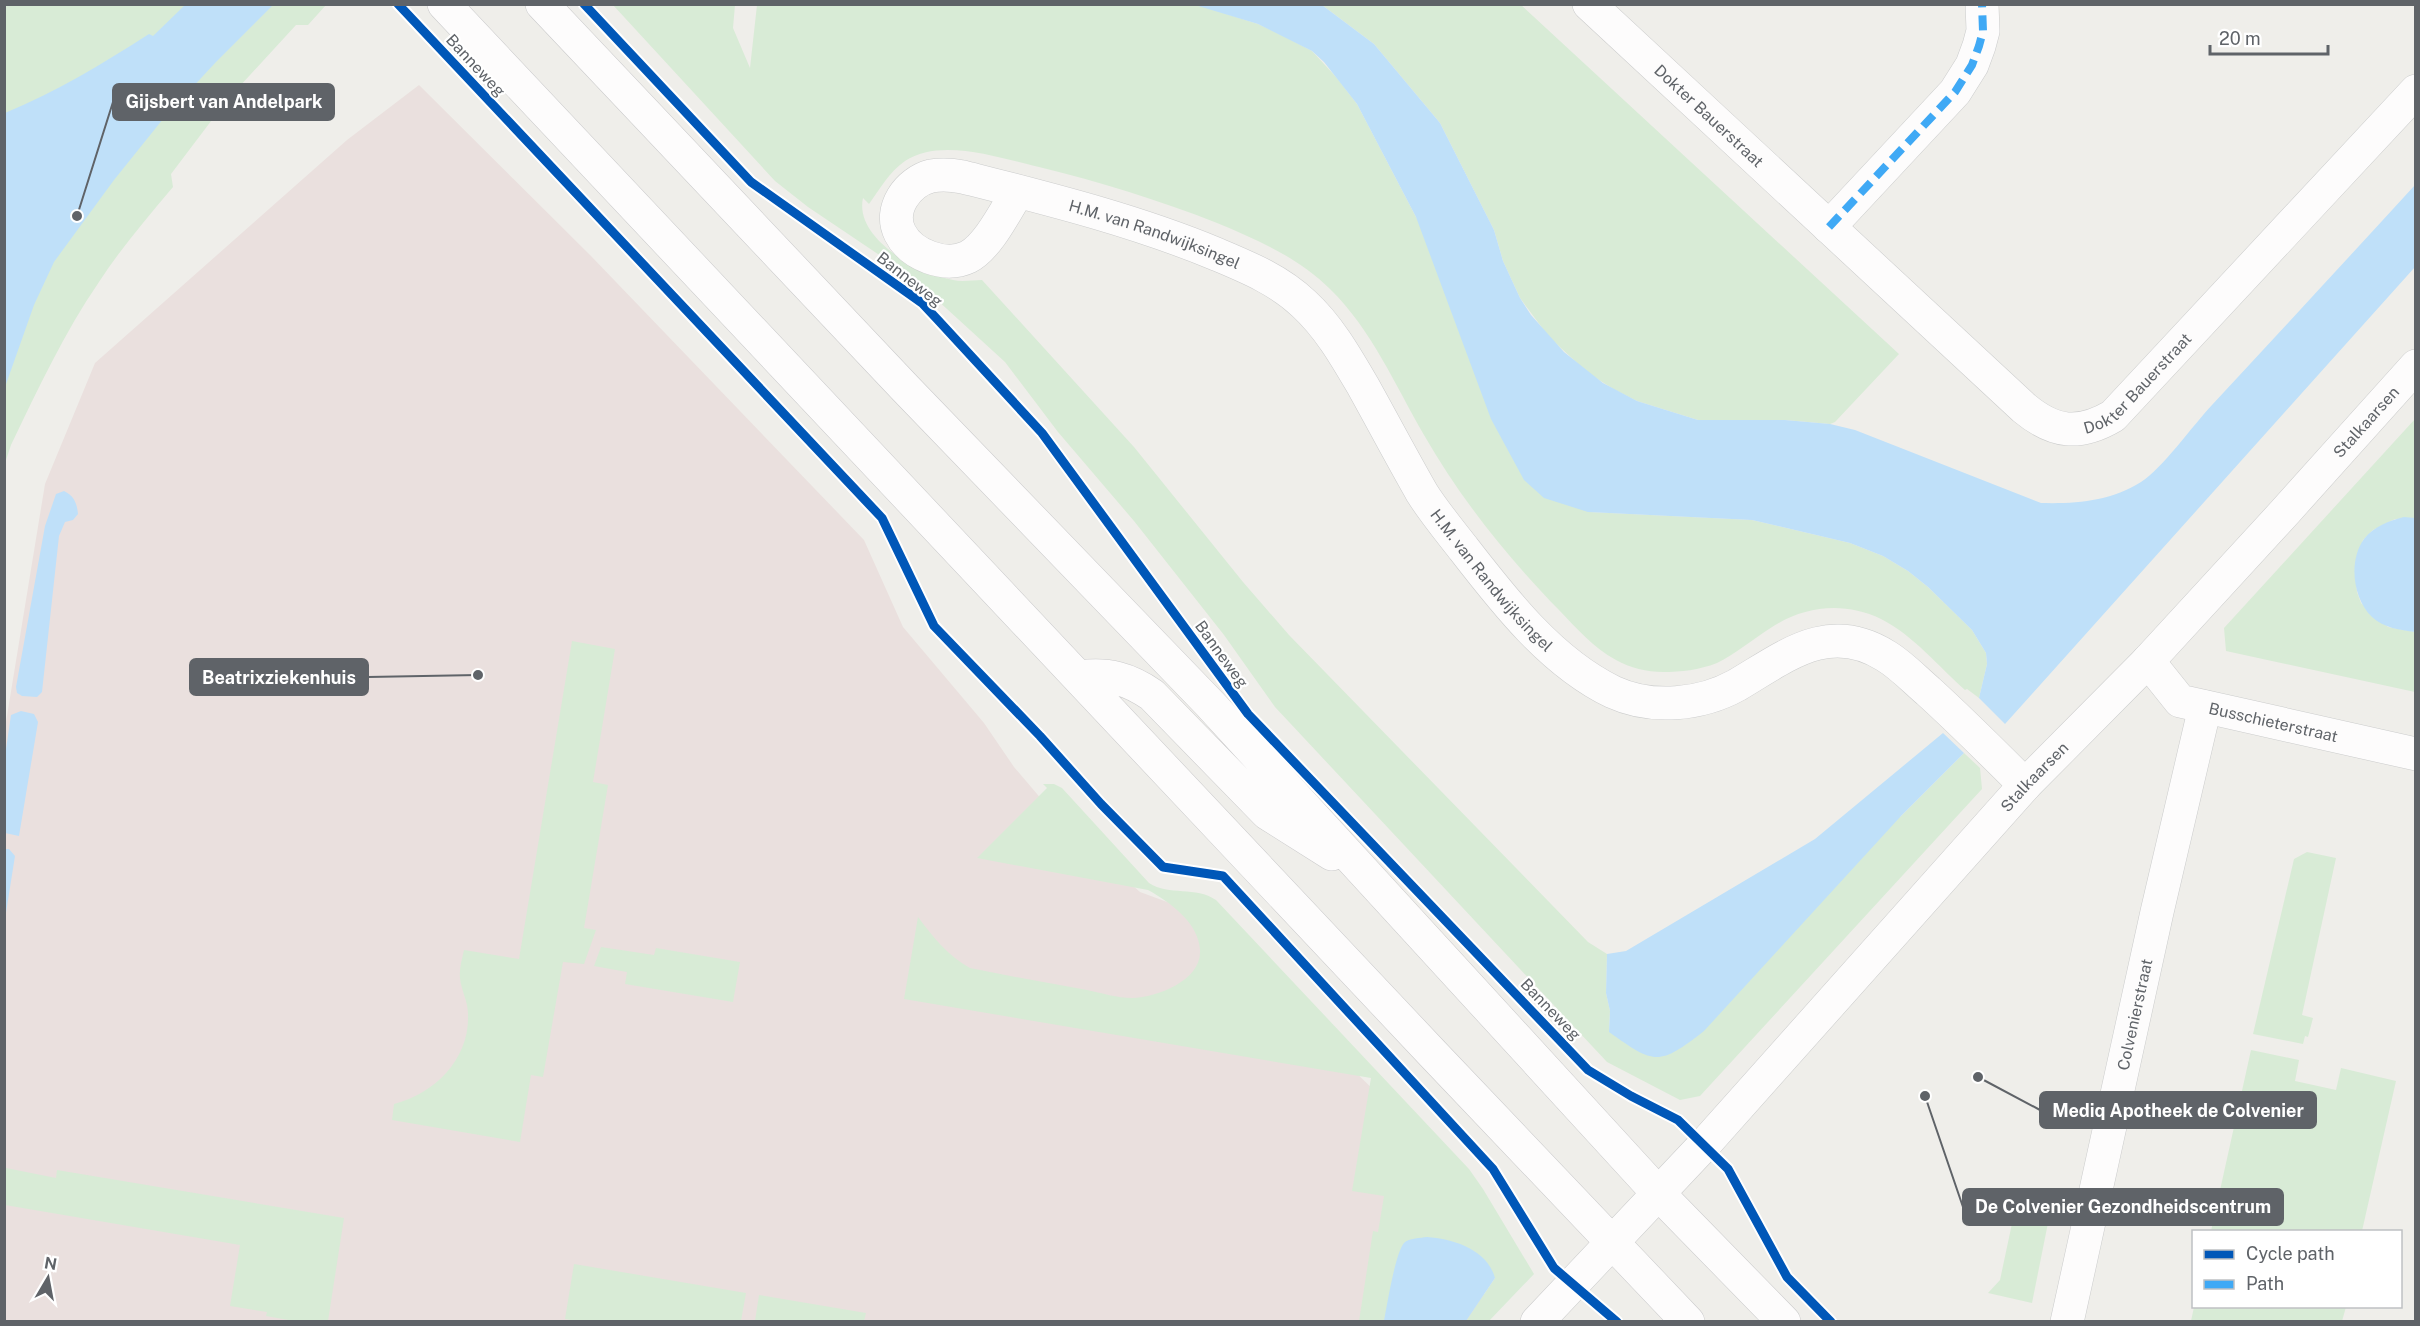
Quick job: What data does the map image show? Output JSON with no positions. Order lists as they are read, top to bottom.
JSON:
{
  "streets": {
    "street": [
      "Banneweg",
      "Dokter Bauerstraat",
      "H.M. van Randwijksingel",
      "Stalkaarsen",
      "Busschieterstraat",
      "Colvenierstraat"
    ]
  },
  "crossings": [
    ["H.M. van Randwijksingel", "Stalkaarsen"],
    ["Stalkaarsen", "Busschieterstraat"],
    ["Busschieterstraat", "Colvenierstraat"]
  ],
  "places": [
    "Gijsbert van Andelpark",
    "Beatrixziekenhuis",
    "Mediq Apotheek de Colvenier",
    "De Colvenier Gezondheidscentrum"
  ],
  "legend": ["Cycle path", "Path"],
  "scale_bar": "20 m",
  "north": "top"
}
